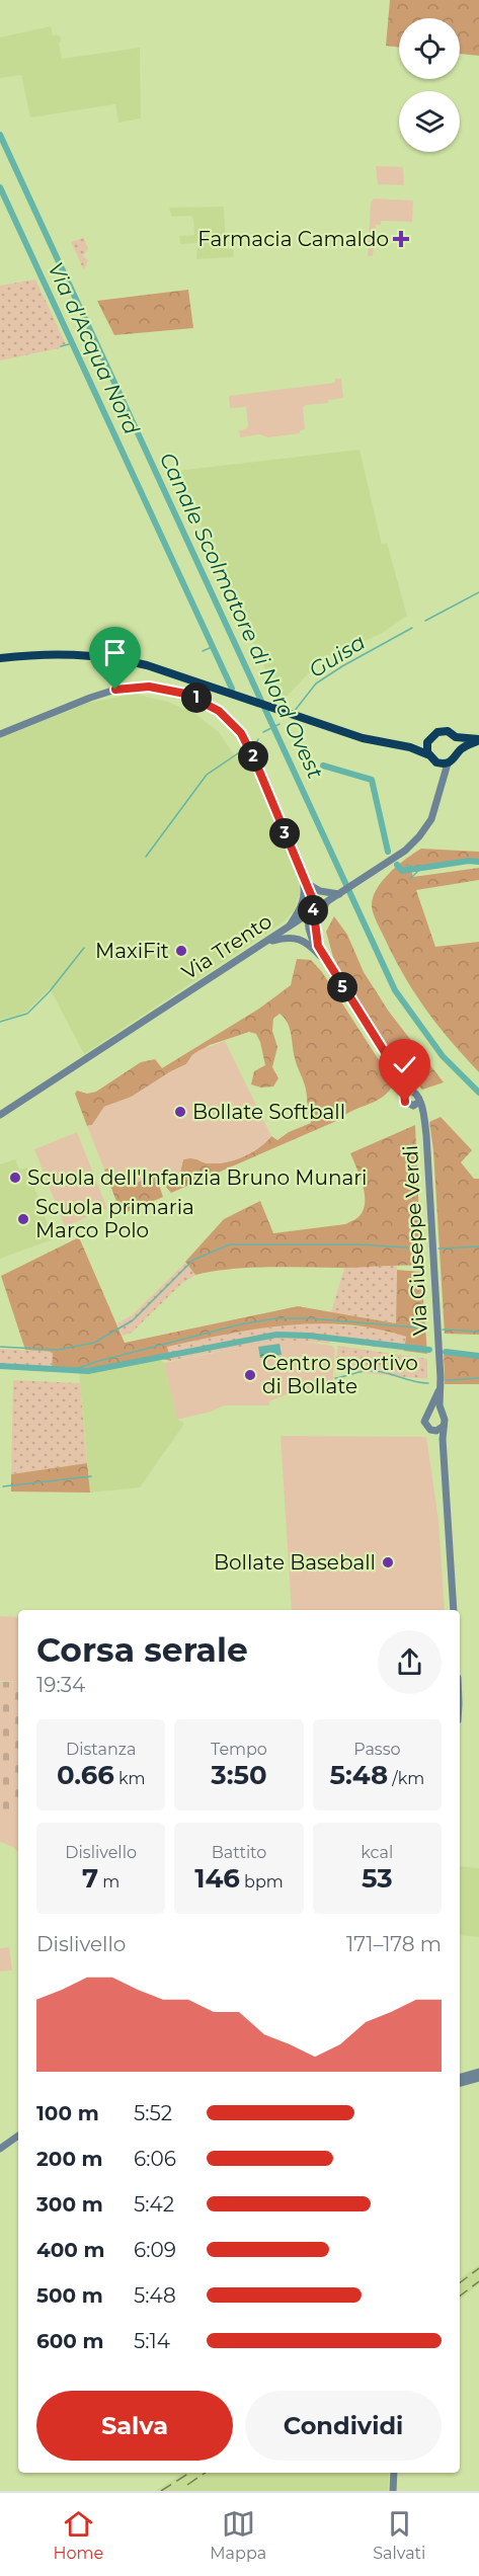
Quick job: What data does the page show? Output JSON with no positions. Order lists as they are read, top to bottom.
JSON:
{
  "streets": {
    "main road": ["Via Trento"],
    "street": ["Via Giuseppe Verdi"]
  },
  "water": ["Via d'Acqua Nord", "Canale Scolmatore di Nord Ovest", "Guisa"],
  "places": {
    "health": ["Farmacia Camaldo"],
    "other": [
      "MaxiFit",
      "Bollate Softball",
      "Scuola dell'Infanzia Bruno Munari",
      "Scuola primaria Marco Polo",
      "Centro sportivo di Bollate",
      "Bollate Baseball"
    ]
  },
  "page": {
    "pins": [
      "1",
      "2",
      "3",
      "4",
      "5"
    ],
    "heading": ["Corsa serale", "19:34"],
    "stats": [
      ["Distanza", "0.66 km"],
      ["Tempo", "3:50"],
      ["Passo", "5:48 /km"],
      ["Dislivello", "7 m"],
      ["Battito", "146 bpm"],
      ["kcal", "53"]
    ],
    "chart": ["Dislivello", "171–178 m"],
    "list": [
      {
        "name": "100 m",
        "note": "5:52"
      },
      {
        "name": "200 m",
        "note": "6:06"
      },
      {
        "name": "300 m",
        "note": "5:42"
      },
      {
        "name": "400 m",
        "note": "6:09"
      },
      {
        "name": "500 m",
        "note": "5:48"
      },
      {
        "name": "600 m",
        "note": "5:14"
      }
    ],
    "buttons": ["Salva", "Condividi"],
    "tabs": ["Home", "Mappa", "Salvati"]
  }
}
